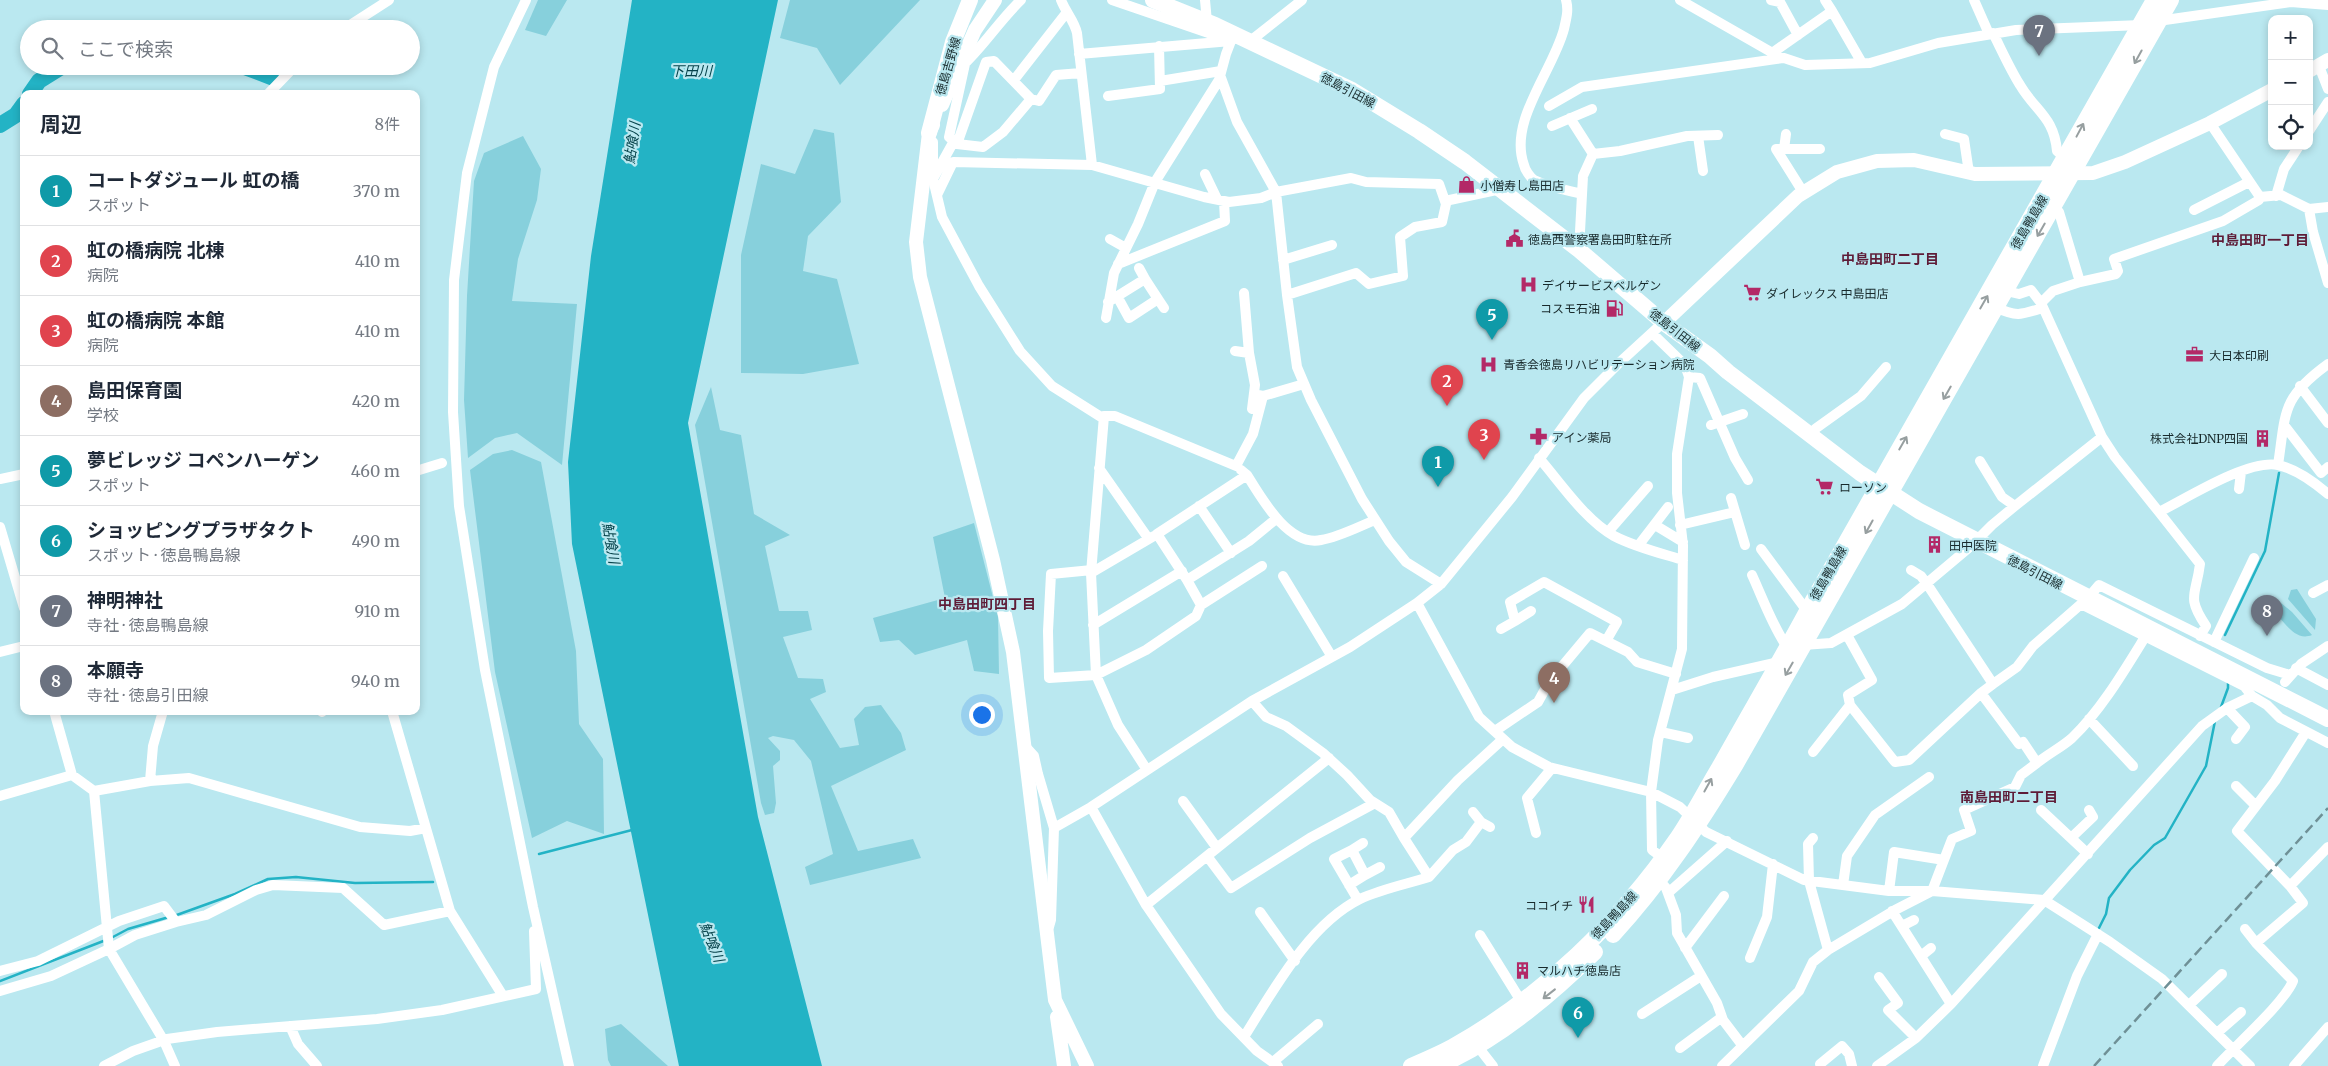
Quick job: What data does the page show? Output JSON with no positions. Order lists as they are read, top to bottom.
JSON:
{
  "streets": {
    "main road": ["徳島吉野線", "徳島引田線", "徳島鴨島線"]
  },
  "crossings": [
    ["徳島引田線", "徳島鴨島線"]
  ],
  "districts": [
    "中島田町一丁目",
    "中島田町二丁目",
    "中島田町四丁目",
    "南島田町二丁目"
  ],
  "water": ["下田川", "鮎喰川"],
  "places": {
    "shop": ["小僧寿し島田店"],
    "public building": ["徳島西警察署島田町駐在所"],
    "hospital": ["デイサービスベルゲン", "青香会徳島リハビリテーション病院"],
    "supermarket": ["ダイレックス 中島田店", "ローソン"],
    "fuel station": ["コスモ石油"],
    "office": ["大日本印刷"],
    "pharmacy": ["アイン薬局"],
    "building": ["株式会社DNP四国", "田中医院", "マルハチ徳島店"],
    "restaurant": ["ココイチ"]
  },
  "page": {
    "map_buttons": ["+", "−"],
    "pins": [
      "7",
      "5",
      "2",
      "3",
      "1",
      "8",
      "4",
      "6"
    ],
    "search": "ここで検索",
    "heading": ["周辺", "8件"],
    "list": [
      {
        "mark": "1",
        "name": "コートダジュール 虹の橋",
        "note": "スポット",
        "value": "370 m"
      },
      {
        "mark": "2",
        "name": "虹の橋病院 北棟",
        "note": "病院",
        "value": "410 m"
      },
      {
        "mark": "3",
        "name": "虹の橋病院 本館",
        "note": "病院",
        "value": "410 m"
      },
      {
        "mark": "4",
        "name": "島田保育園",
        "note": "学校",
        "value": "420 m"
      },
      {
        "mark": "5",
        "name": "夢ビレッジ コペンハーゲン",
        "note": "スポット",
        "value": "460 m"
      },
      {
        "mark": "6",
        "name": "ショッピングプラザタクト",
        "note": "スポット · 徳島鴨島線",
        "value": "490 m"
      },
      {
        "mark": "7",
        "name": "神明神社",
        "note": "寺社 · 徳島鴨島線",
        "value": "910 m"
      },
      {
        "mark": "8",
        "name": "本願寺",
        "note": "寺社 · 徳島引田線",
        "value": "940 m"
      }
    ]
  }
}
